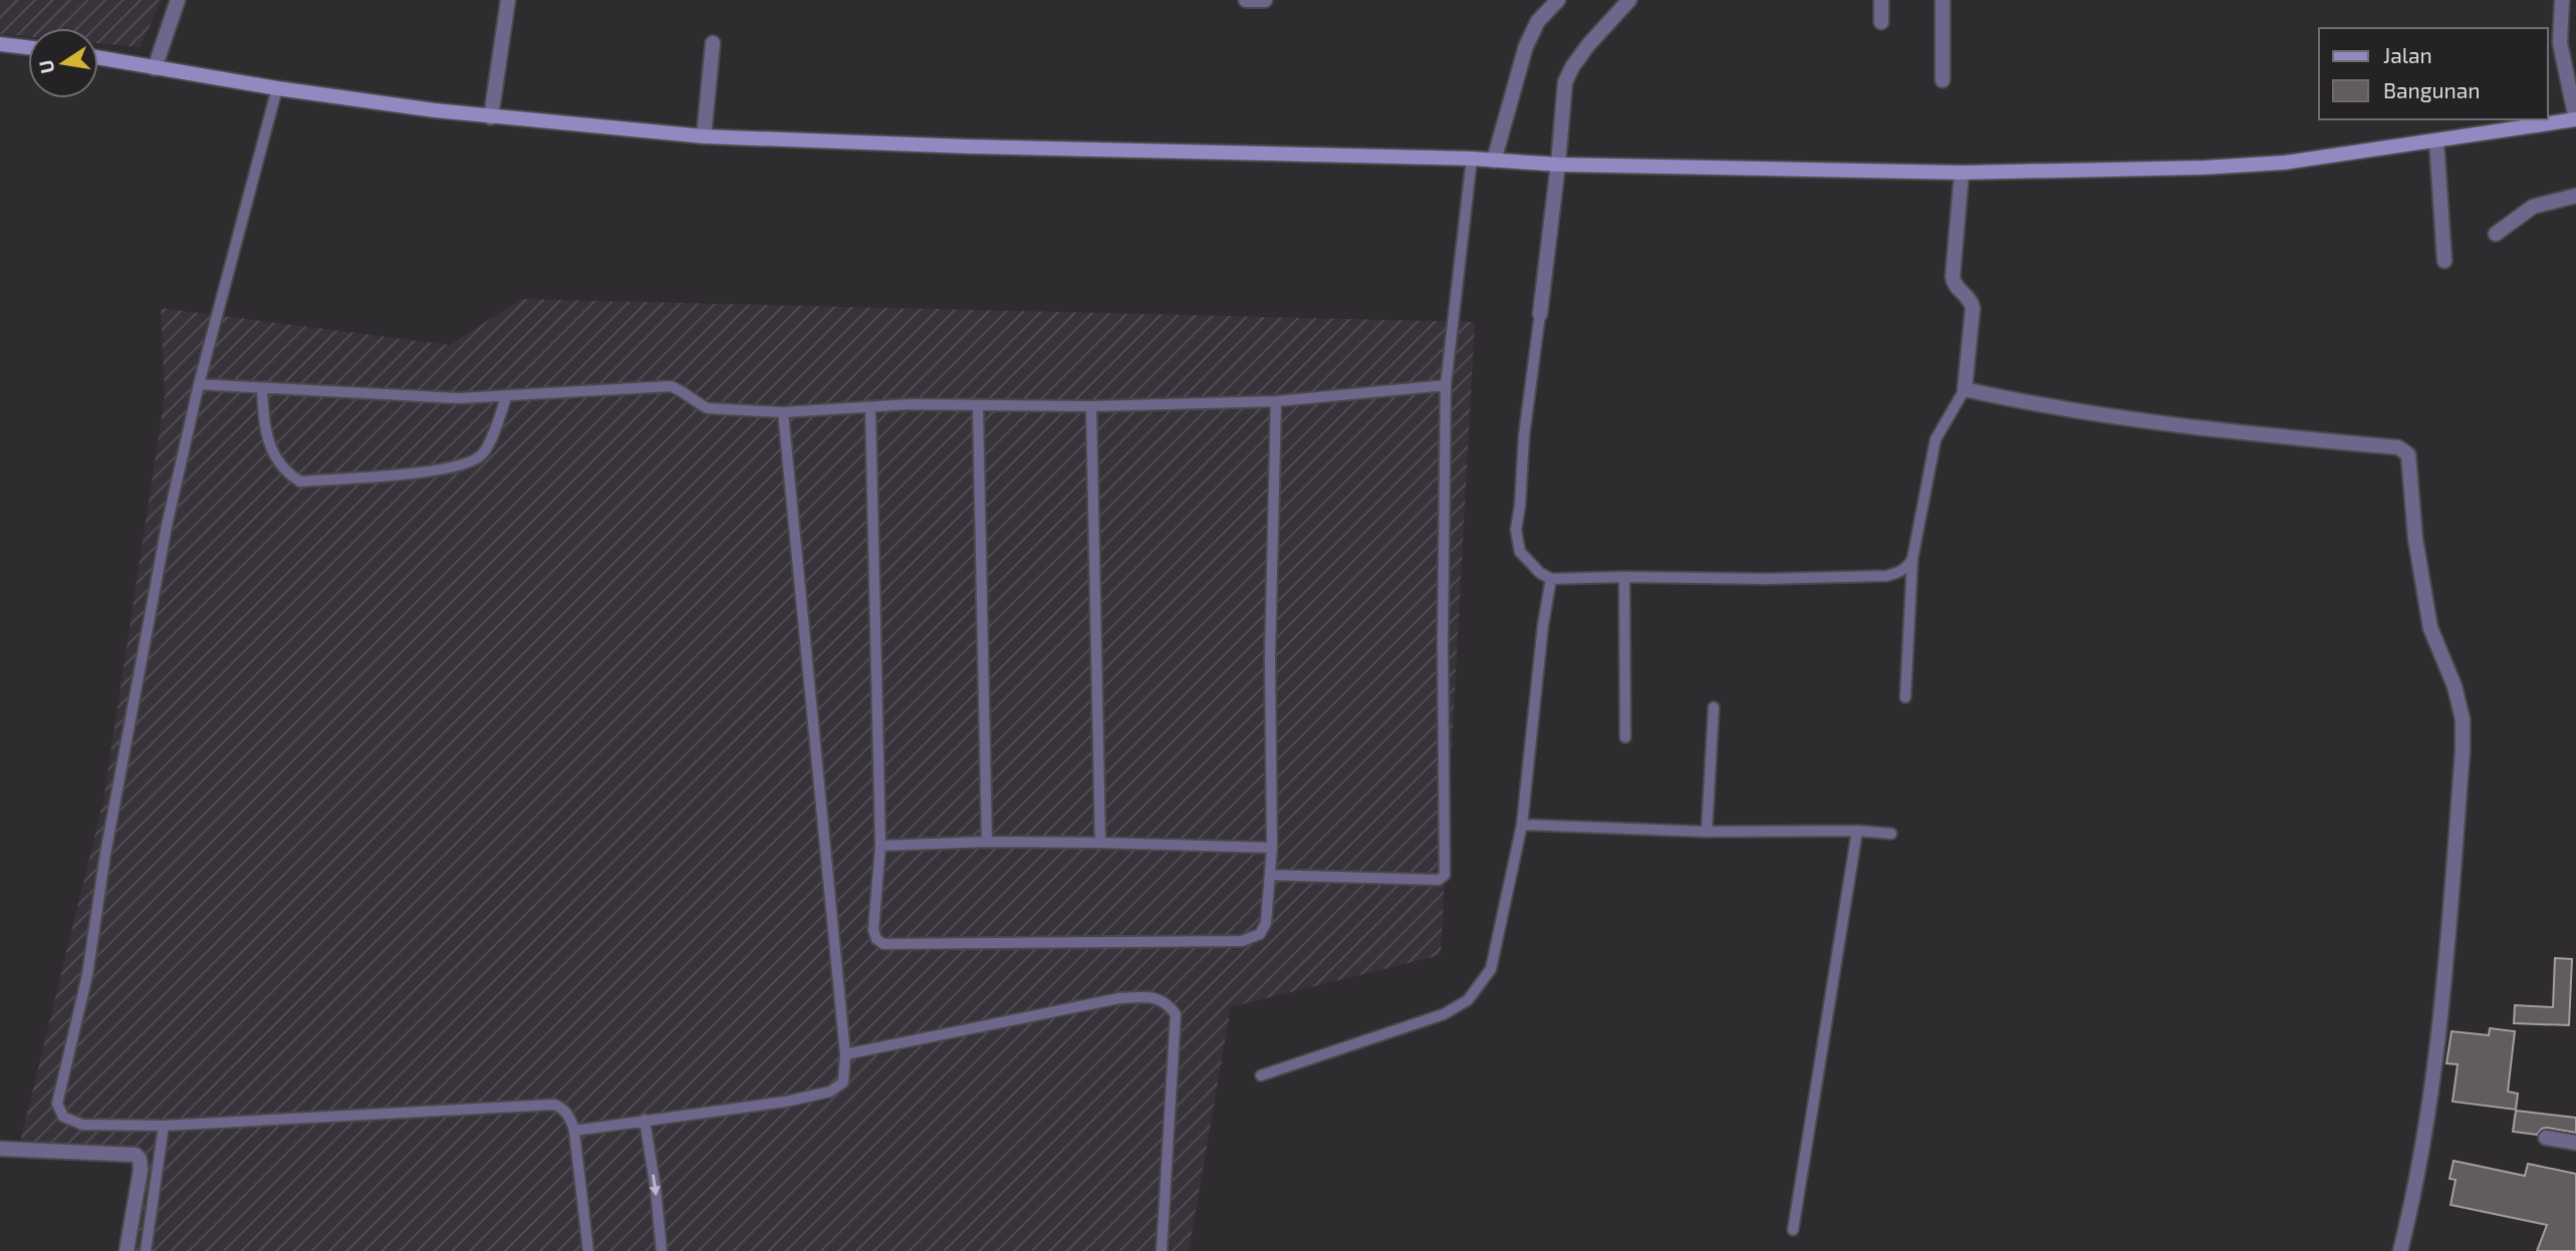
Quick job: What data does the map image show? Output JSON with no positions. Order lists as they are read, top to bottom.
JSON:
{
  "legend": ["Jalan", "Bangunan"],
  "north": "left"
}
